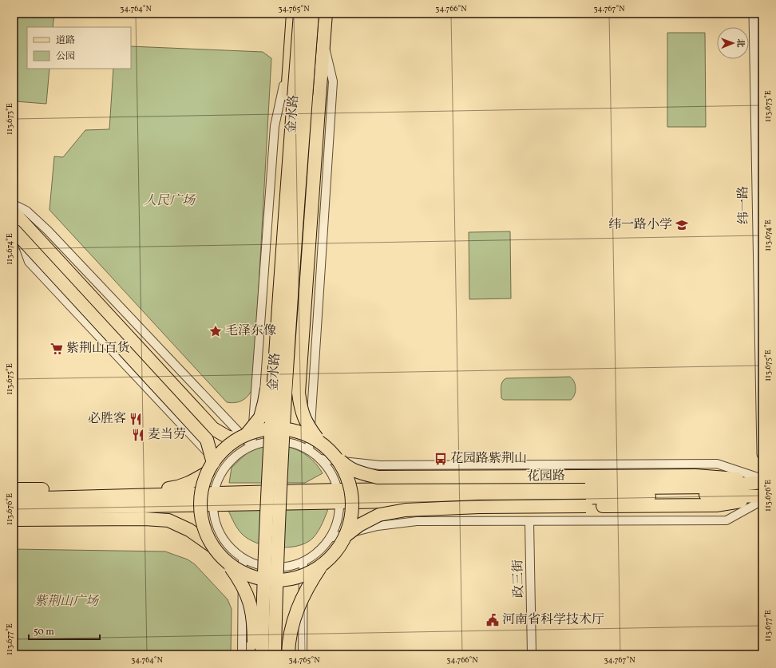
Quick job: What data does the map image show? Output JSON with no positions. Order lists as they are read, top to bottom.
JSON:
{
  "streets": {
    "main road": ["金水路", "花园路"],
    "street": ["纬一路", "政三街"]
  },
  "parks": ["人民广场", "紫荆山广场"],
  "places": {
    "school or university": ["纬一路小学"],
    "place": ["毛泽东像"],
    "supermarket": ["紫荆山百货"],
    "restaurant": ["必胜客", "麦当劳"],
    "bus stop": ["花园路紫荆山"],
    "public building": ["河南省科学技术厅"]
  },
  "legend": ["道路", "公园"],
  "scale_bar": "50 m",
  "north": "right",
  "coordinates": [
    "34.764°N",
    "34.765°N",
    "34.766°N",
    "34.767°N",
    "113.673°E",
    "113.674°E",
    "113.675°E",
    "113.676°E",
    "113.677°E"
  ]
}
